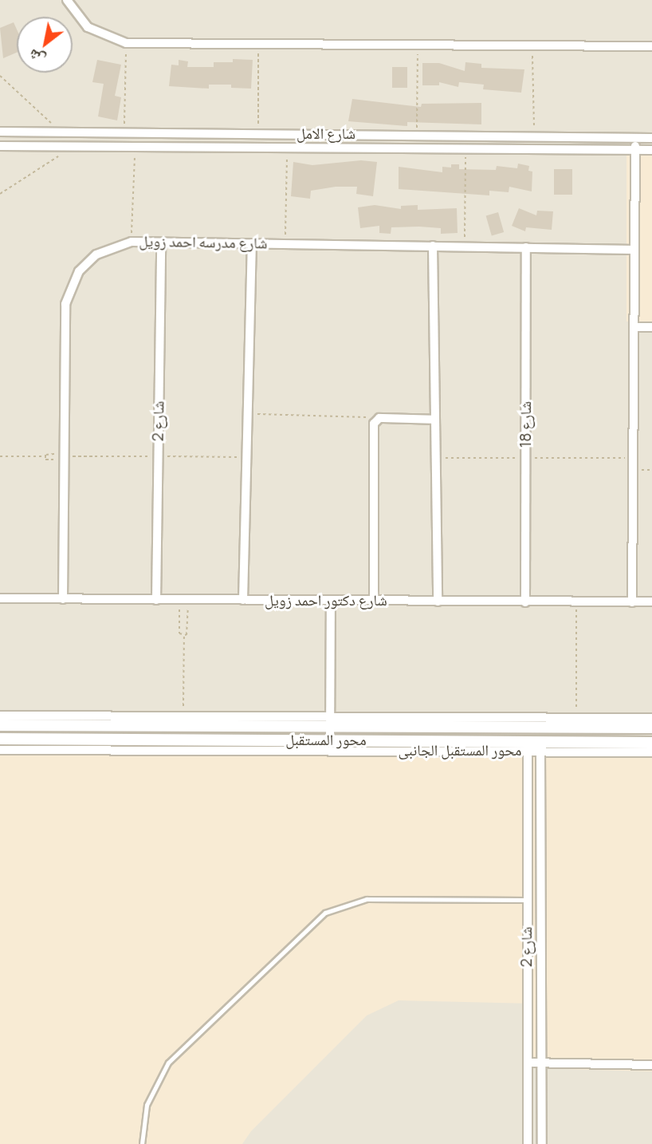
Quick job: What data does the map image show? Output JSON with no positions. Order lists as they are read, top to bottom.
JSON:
{
  "streets": {
    "street": [
      "شارع الامل",
      "شارع مدرسه احمد زويل",
      "شارع 2",
      "شارع 18",
      "شارع دكتور احمد زويل",
      "محور المستقبل",
      "محور المستقبل الجانبى"
    ]
  },
  "crossings": [
    ["شارع مدرسه احمد زويل", "شارع 2"],
    ["شارع مدرسه احمد زويل", "شارع 18"],
    ["شارع مدرسه احمد زويل", "شارع دكتور احمد زويل"],
    ["شارع 2", "شارع دكتور احمد زويل"],
    ["شارع 2", "محور المستقبل الجانبى"],
    ["شارع 18", "شارع دكتور احمد زويل"]
  ],
  "north": "bottom left"
}
